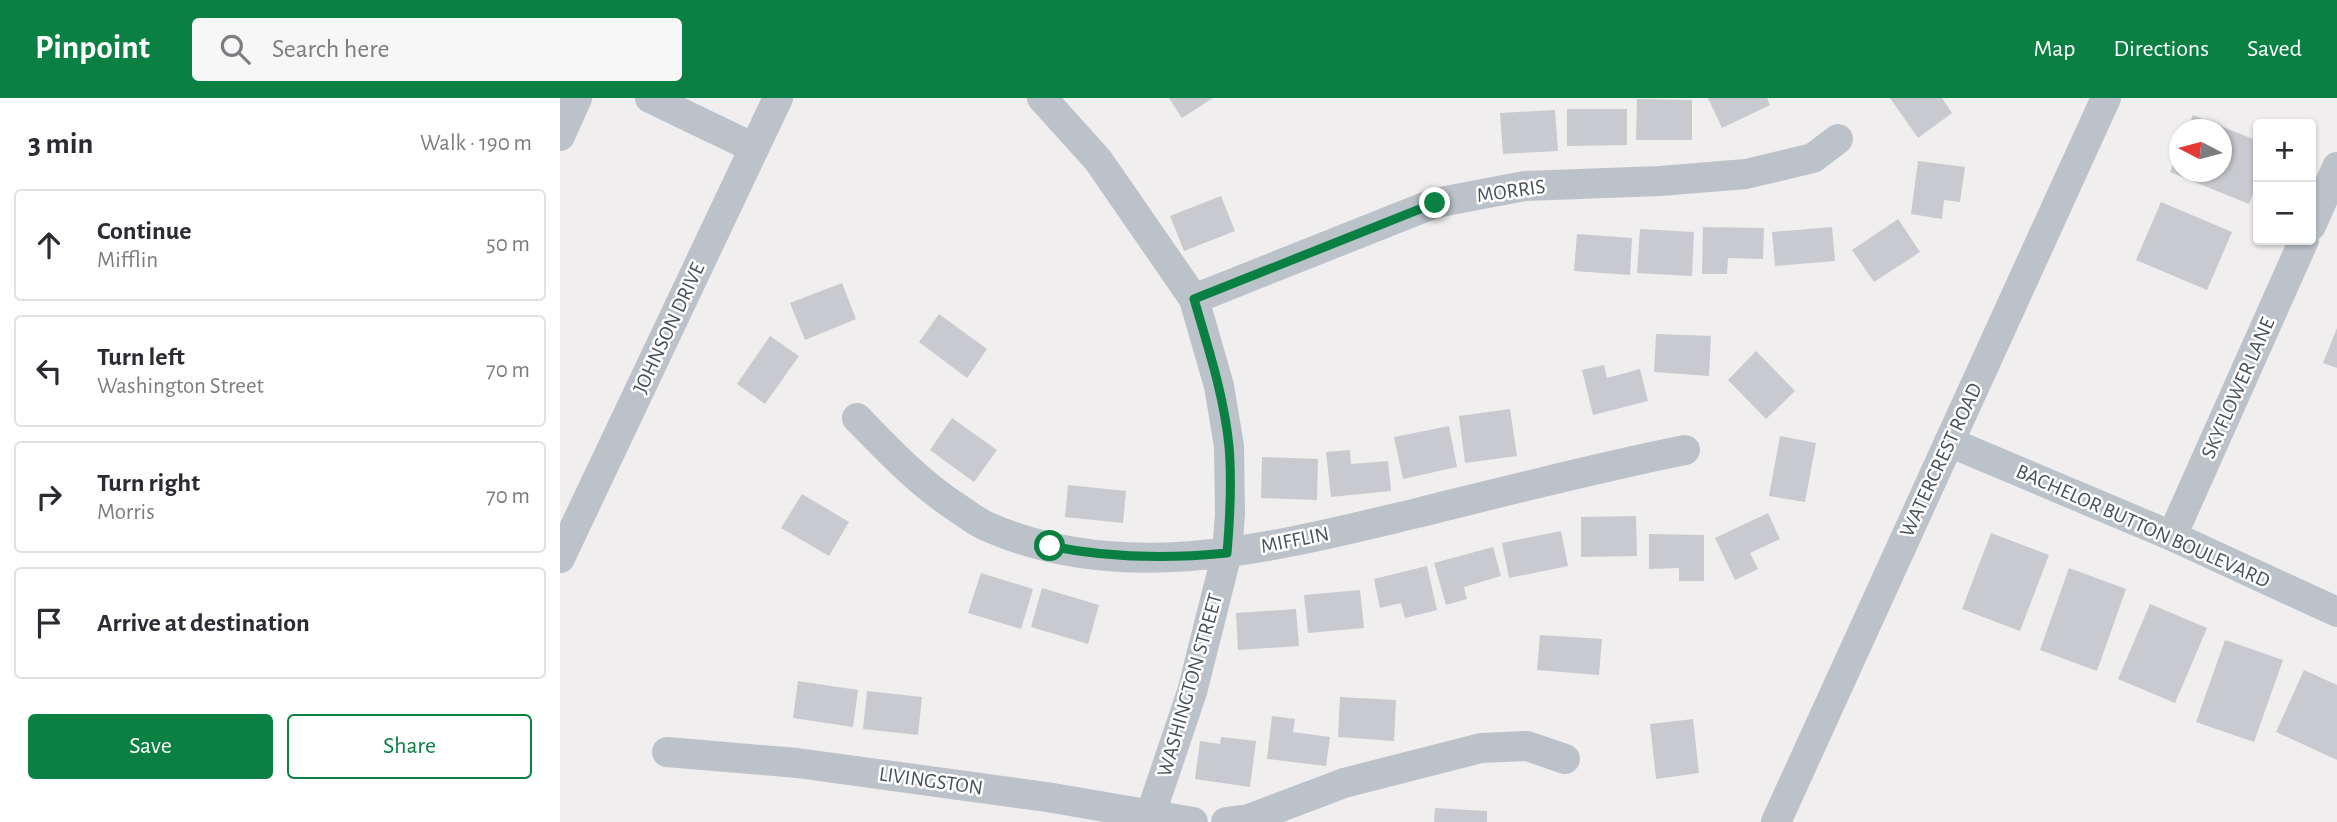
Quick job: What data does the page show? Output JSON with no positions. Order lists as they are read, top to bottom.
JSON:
{
  "streets": {
    "street": [
      "MORRIS",
      "JOHNSON DRIVE",
      "SKYFLOWER LANE",
      "WATERCREST ROAD",
      "BACHELOR BUTTON BOULEVARD",
      "MIFFLIN",
      "WASHINGTON STREET",
      "LIVINGSTON"
    ]
  },
  "crossings": [
    ["MORRIS", "WASHINGTON STREET"],
    ["SKYFLOWER LANE", "BACHELOR BUTTON BOULEVARD"],
    ["WATERCREST ROAD", "BACHELOR BUTTON BOULEVARD"],
    ["MIFFLIN", "WASHINGTON STREET"],
    ["WASHINGTON STREET", "LIVINGSTON"]
  ],
  "north": "left",
  "page": {
    "header": "Pinpoint",
    "search": "Search here",
    "nav": ["Map", "Directions", "Saved"],
    "heading": ["3 min", "Walk · 190 m"],
    "map_buttons": ["+", "−"],
    "list": [
      ["Continue", "Mifflin", "50 m"],
      ["Turn left", "Washington Street", "70 m"],
      ["Turn right", "Morris", "70 m"],
      "Arrive at destination"
    ],
    "buttons": ["Save", "Share"]
  }
}
